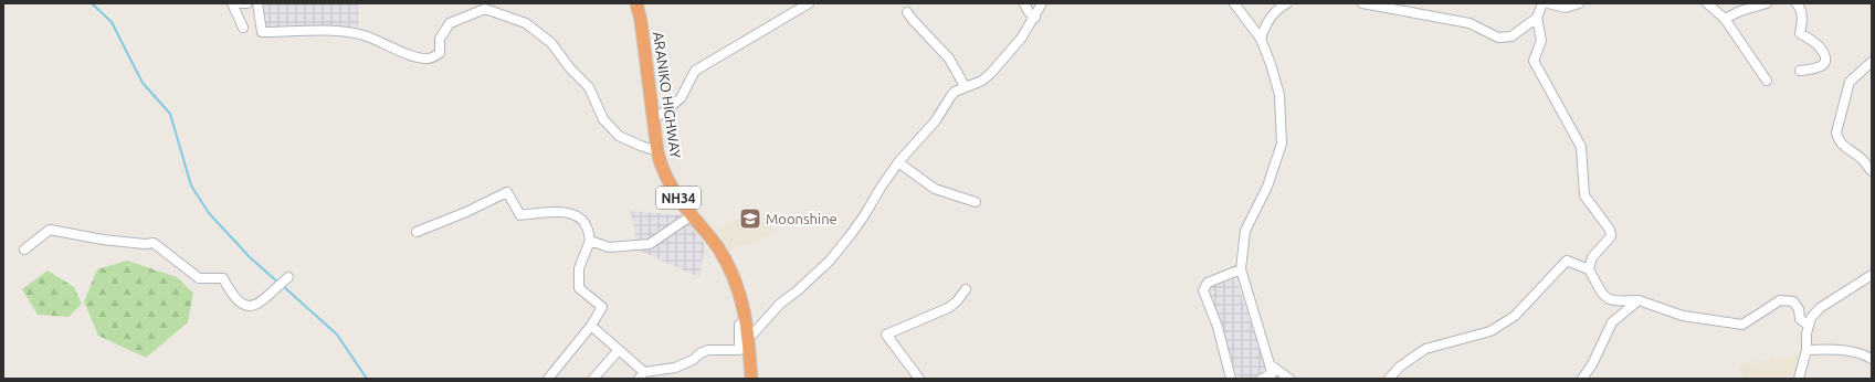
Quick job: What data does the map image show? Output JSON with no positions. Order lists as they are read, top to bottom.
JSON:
{
  "streets": {
    "highway": ["ARANIKO HIGHWAY", "NH34"]
  },
  "places": {
    "school or university": ["Moonshine"]
  }
}
